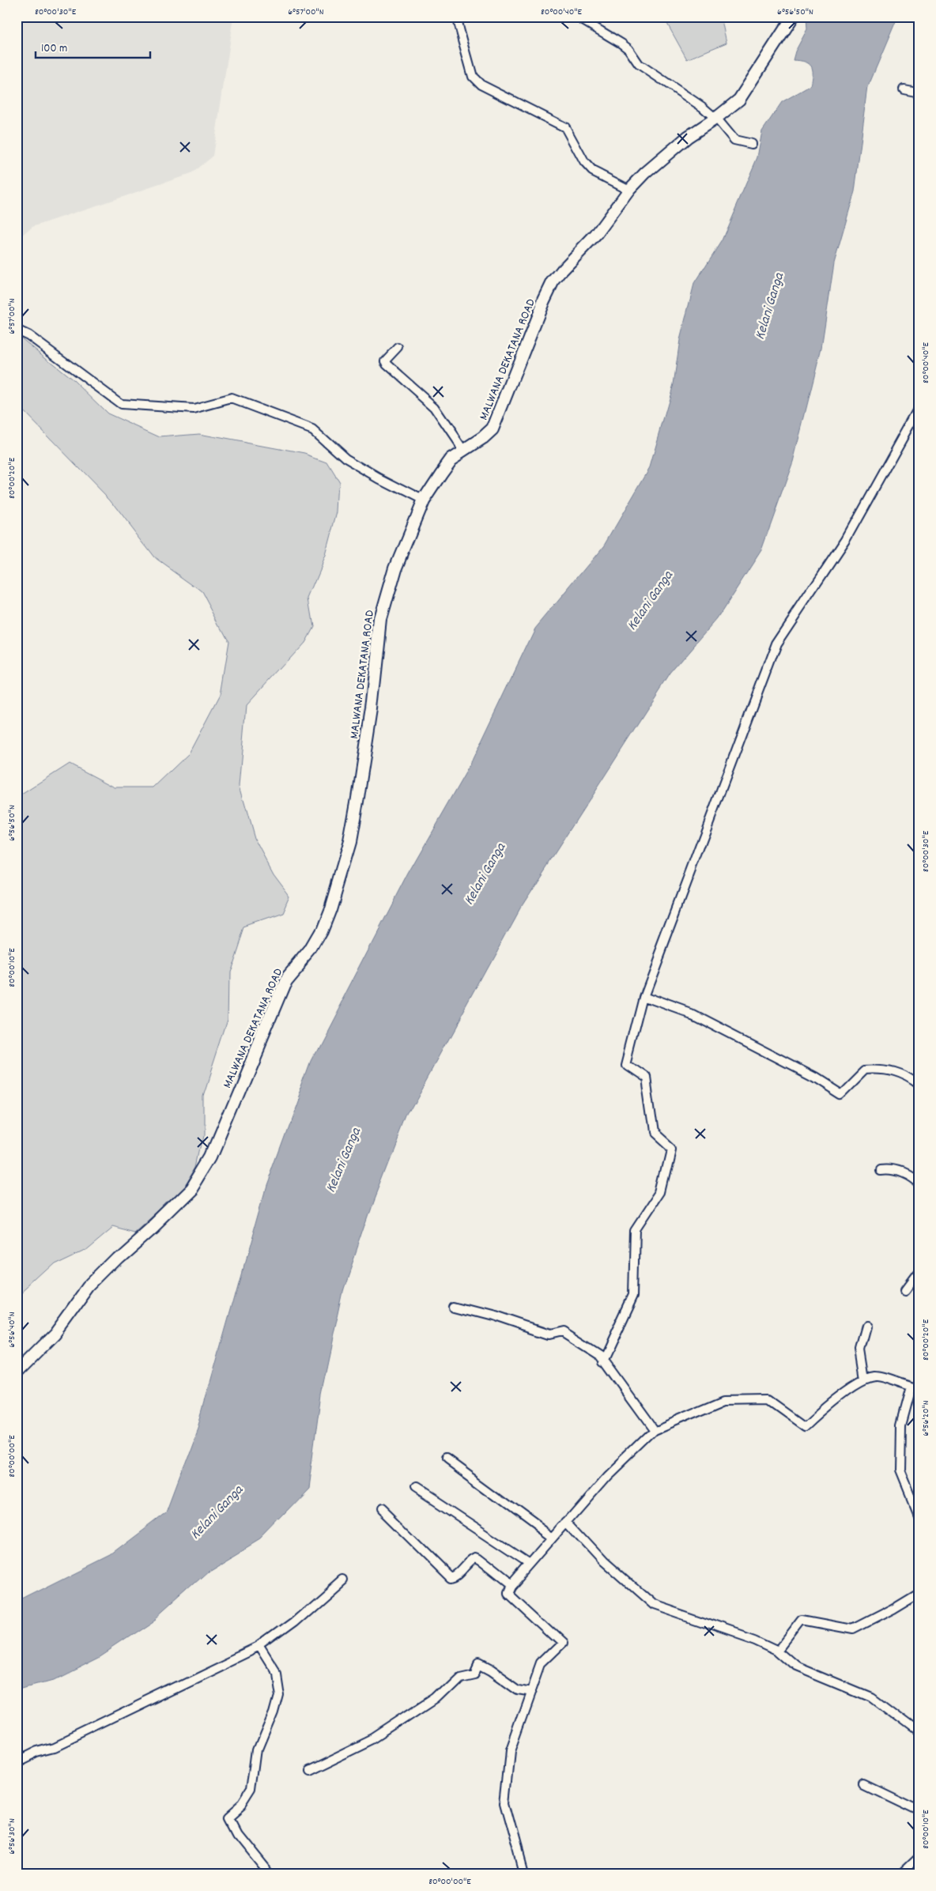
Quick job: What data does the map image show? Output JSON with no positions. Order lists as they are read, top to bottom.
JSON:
{
  "streets": {
    "main road": ["MALWANA DEKATANA ROAD"]
  },
  "water": ["Kelani Ganga"],
  "scale_bar": "100 m",
  "coordinates": [
    "80°00'30\"E",
    "6°57'00\"N",
    "80°00'40\"E",
    "6°56'50\"N",
    "80°00'20\"E",
    "80°00'10\"E",
    "6°56'40\"N",
    "6°56'20\"N",
    "80°00'00\"E",
    "6°56'30\"N"
  ]
}
